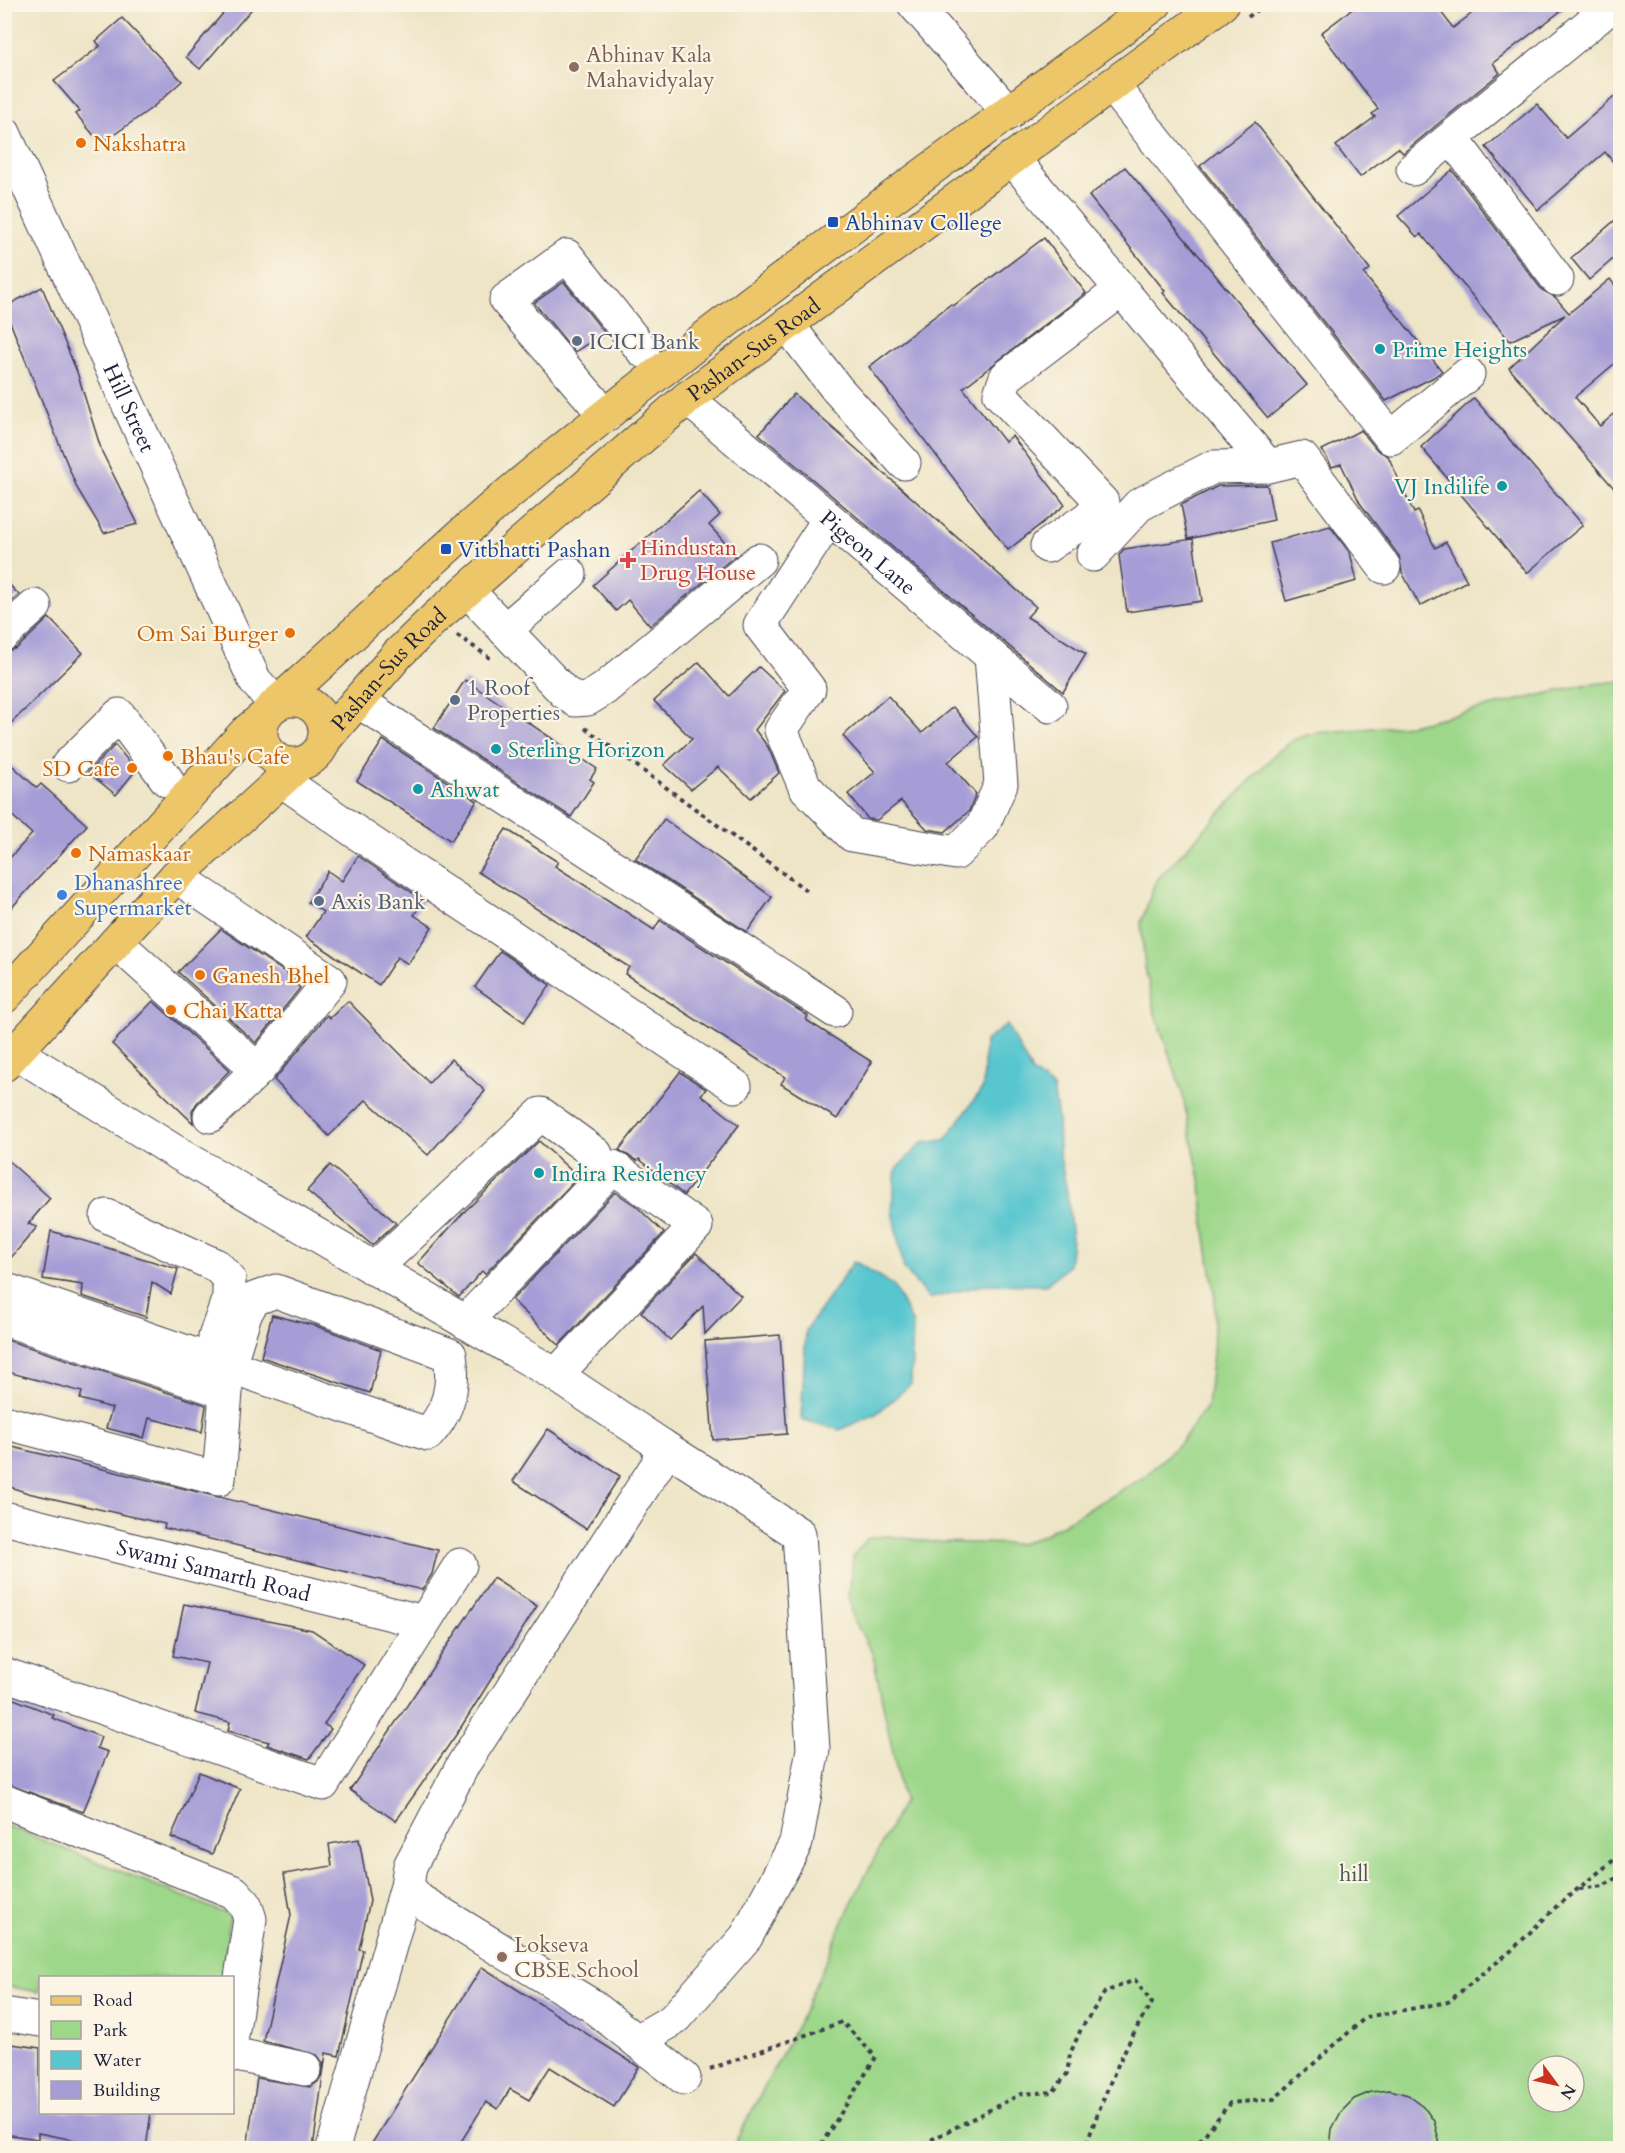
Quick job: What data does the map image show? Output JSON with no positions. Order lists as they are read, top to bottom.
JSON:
{
  "streets": {
    "main road": ["Pashan-Sus Road"],
    "street": ["Hill Street", "Pigeon Lane", "Swami Samarth Road"]
  },
  "crossings": [
    ["Pashan-Sus Road", "Hill Street"],
    ["Pashan-Sus Road", "Pigeon Lane"]
  ],
  "parks": ["hill"],
  "places": {
    "other": [
      "Abhinav Kala Mahavidyalay",
      "Nakshatra",
      "ICICI Bank",
      "Prime Heights",
      "VJ Indilife",
      "Om Sai Burger",
      "1 Roof Properties",
      "Sterling Horizon",
      "Bhau's Cafe",
      "SD Cafe",
      "Ashwat",
      "Namaskaar",
      "Dhanashree Supermarket",
      "Axis Bank",
      "Ganesh Bhel",
      "Chai Katta",
      "Indira Residency",
      "Lokseva CBSE School"
    ],
    "transit": ["Abhinav College", "Vitbhatti Pashan"],
    "health": ["Hindustan Drug House"]
  },
  "legend": [
    "Road",
    "Park",
    "Water",
    "Building"
  ],
  "north": "bottom right"
}
